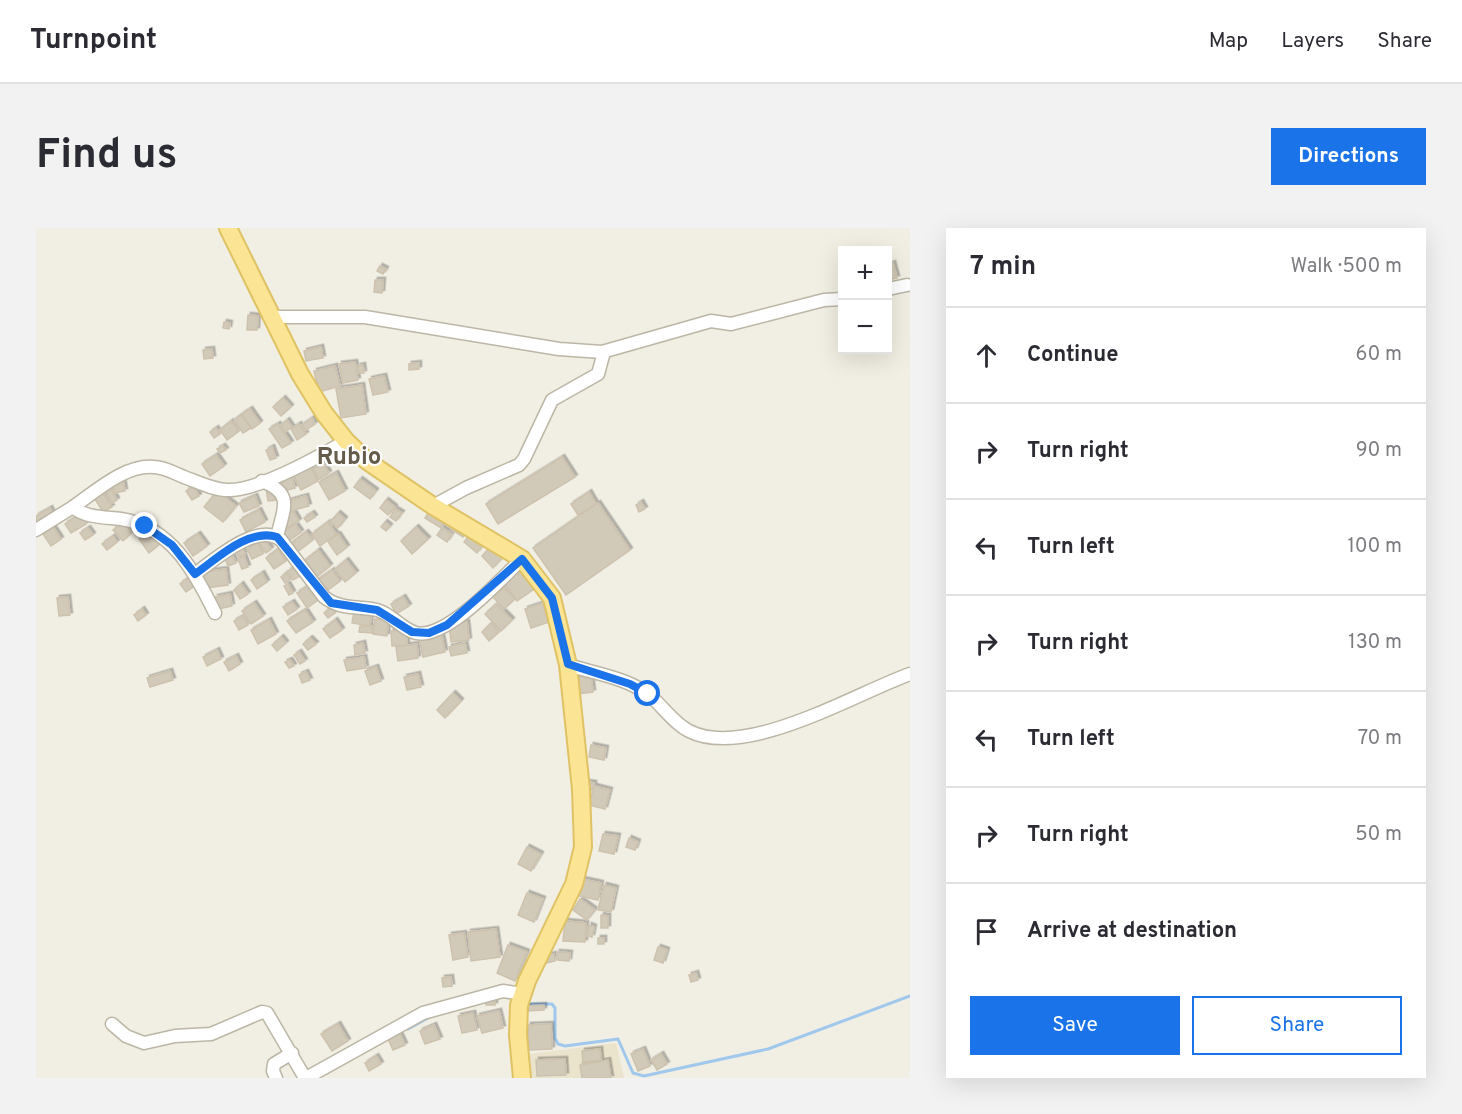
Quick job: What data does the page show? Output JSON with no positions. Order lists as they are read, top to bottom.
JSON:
{
  "districts": ["Rubio"],
  "page": {
    "header": "Turnpoint",
    "nav": ["Map", "Layers", "Share"],
    "buttons": [
      "Directions",
      ["Save", "Share"]
    ],
    "title": "Find us",
    "heading": ["7 min", "Walk · 500 m"],
    "map_buttons": ["+", "−"],
    "list": [
      ["Continue", "60 m"],
      ["Turn right", "90 m"],
      ["Turn left", "100 m"],
      ["Turn right", "130 m"],
      ["Turn left", "70 m"],
      ["Turn right", "50 m"],
      "Arrive at destination"
    ]
  }
}
